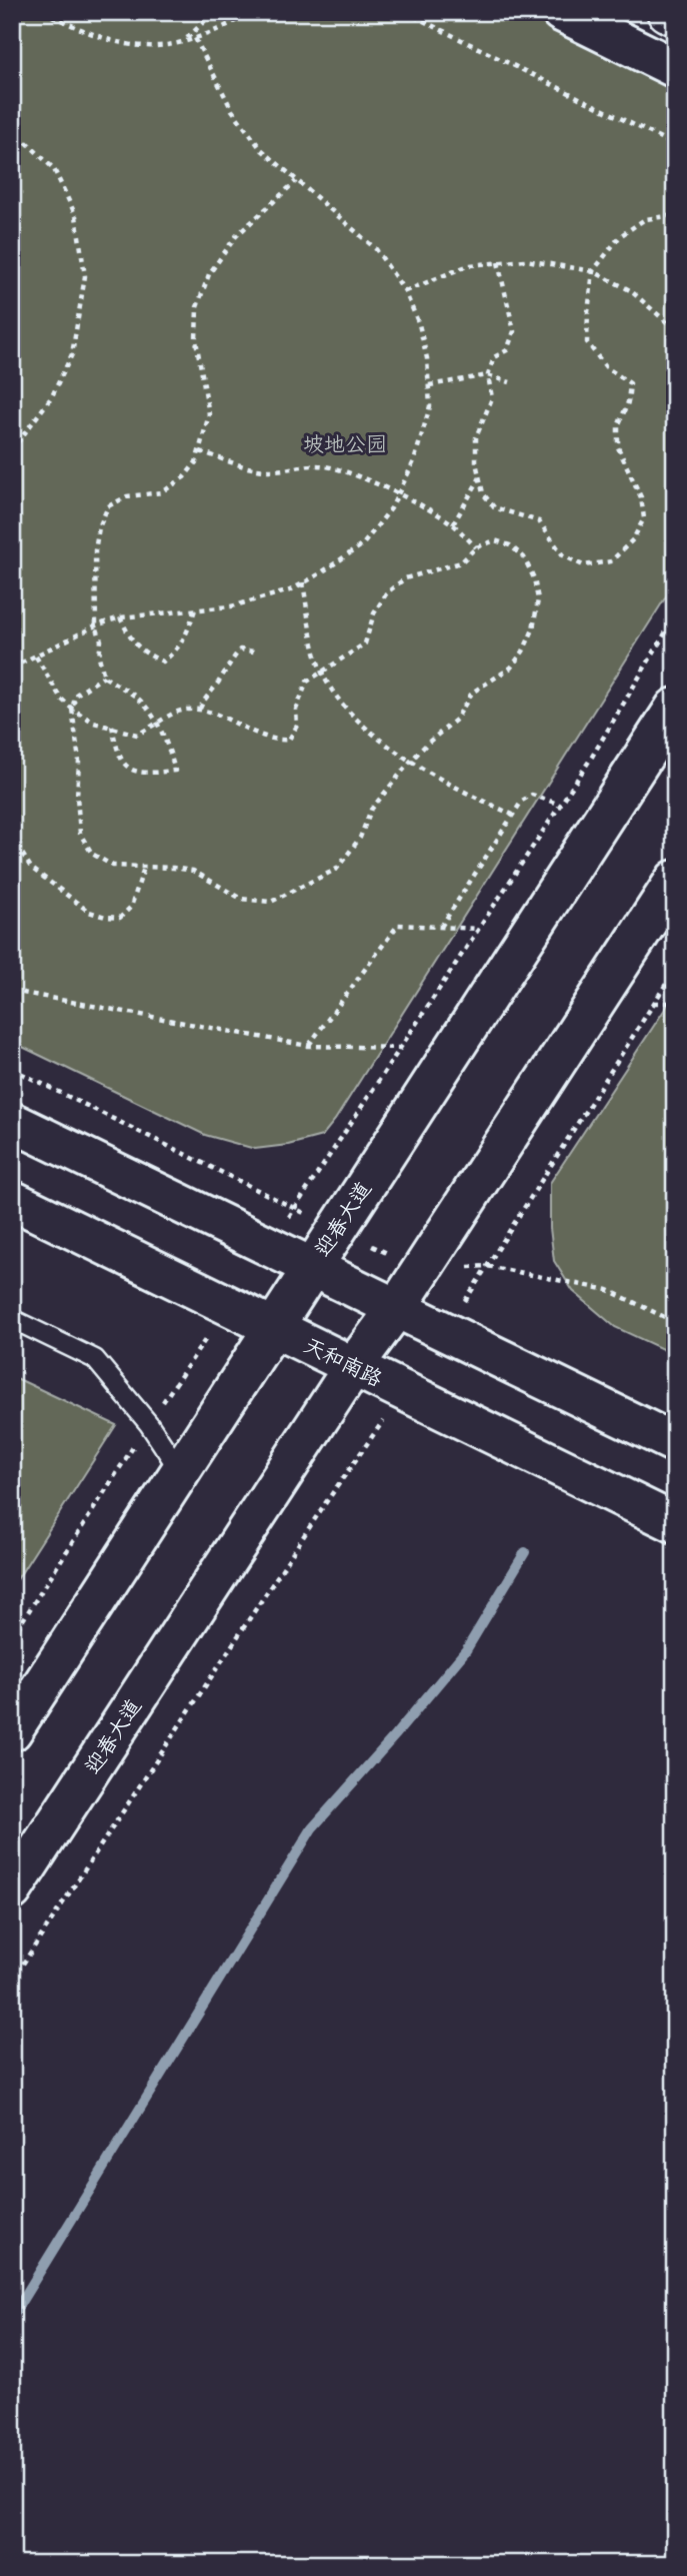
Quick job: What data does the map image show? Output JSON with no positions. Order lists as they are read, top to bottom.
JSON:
{
  "streets": {
    "main road": ["迎春大道", "天和南路"]
  },
  "crossings": [
    ["迎春大道", "天和南路"]
  ],
  "parks": ["坡地公园"]
}
